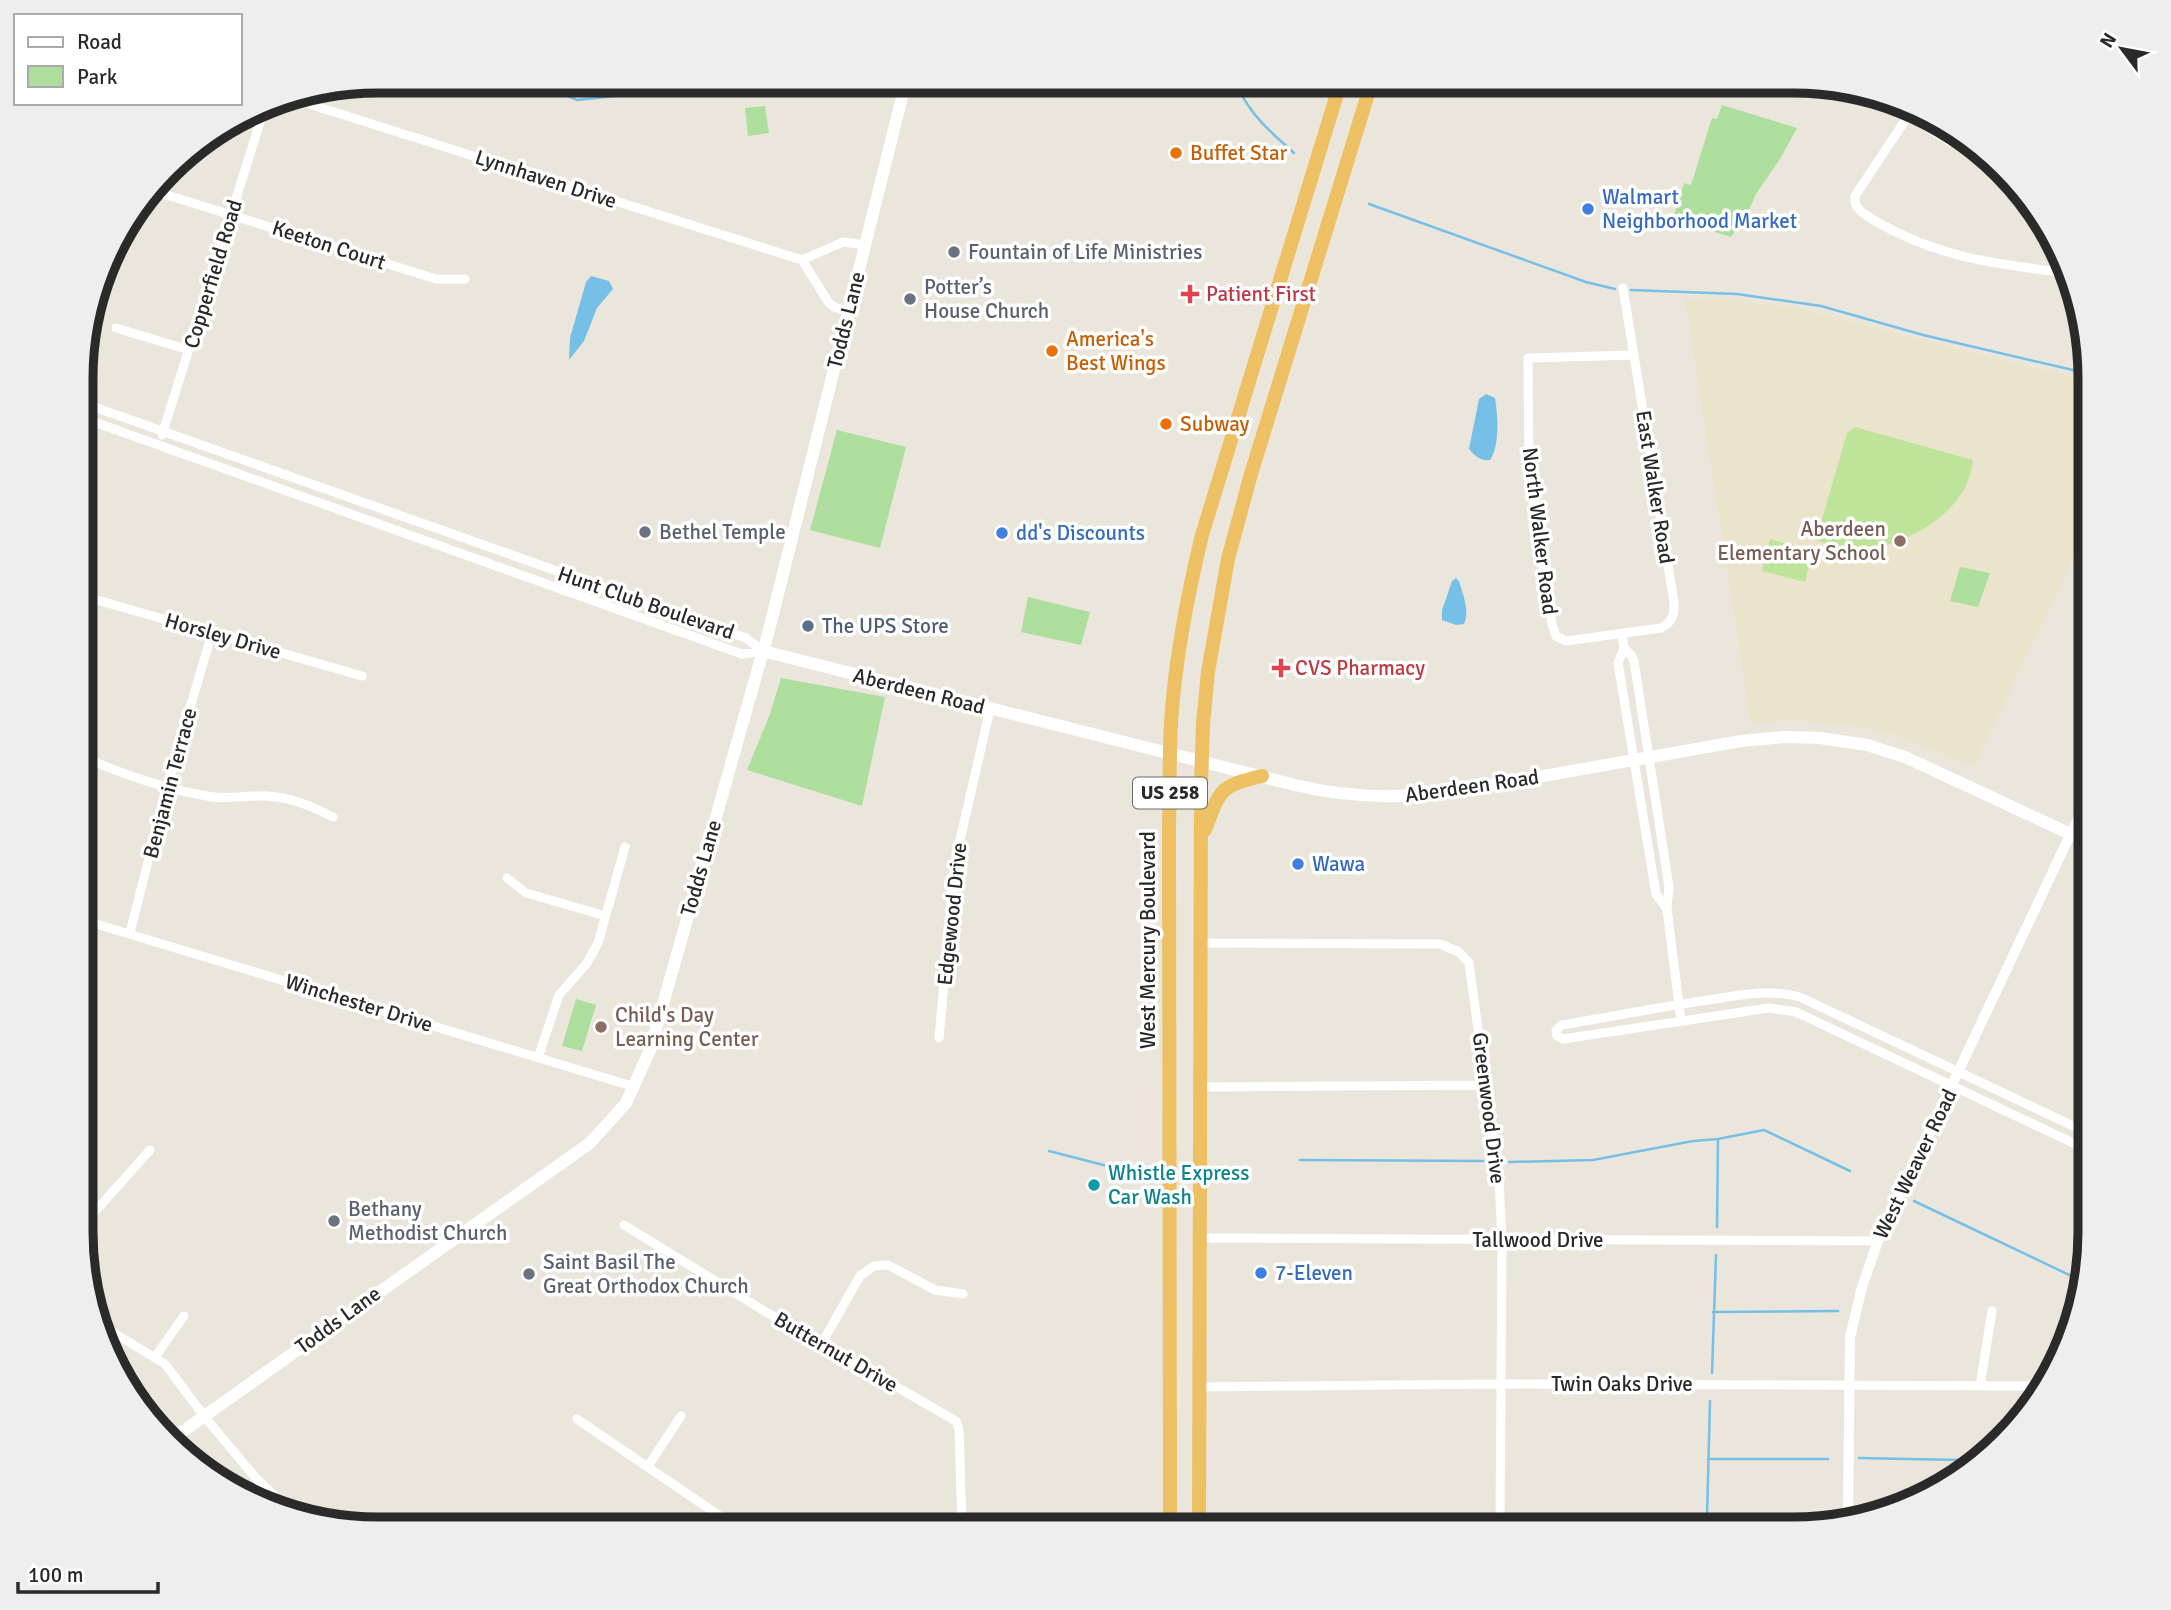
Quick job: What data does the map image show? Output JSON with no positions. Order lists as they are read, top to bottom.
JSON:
{
  "streets": {
    "highway": ["US 258", "West Mercury Boulevard"],
    "main road": ["Todds Lane", "Aberdeen Road"],
    "street": [
      "Lynnhaven Drive",
      "Keeton Court",
      "Copperfield Road",
      "East Walker Road",
      "North Walker Road",
      "Hunt Club Boulevard",
      "Horsley Drive",
      "Benjamin Terrace",
      "Edgewood Drive",
      "Winchester Drive",
      "Greenwood Drive",
      "West Weaver Road",
      "Tallwood Drive",
      "Butternut Drive",
      "Twin Oaks Drive"
    ]
  },
  "crossings": [
    ["Keeton Court", "Copperfield Road"],
    ["Copperfield Road", "Hunt Club Boulevard"],
    ["Todds Lane", "Hunt Club Boulevard"],
    ["Todds Lane", "Aberdeen Road"],
    ["Todds Lane", "Winchester Drive"],
    ["East Walker Road", "North Walker Road"],
    ["Hunt Club Boulevard", "Aberdeen Road"],
    ["Horsley Drive", "Benjamin Terrace"],
    ["Aberdeen Road", "US 258"],
    ["Aberdeen Road", "Edgewood Drive"],
    ["Aberdeen Road", "West Mercury Boulevard"],
    ["Aberdeen Road", "West Weaver Road"],
    ["Benjamin Terrace", "Winchester Drive"],
    ["US 258", "Greenwood Drive"],
    ["US 258", "Tallwood Drive"],
    ["US 258", "Twin Oaks Drive"],
    ["Greenwood Drive", "Tallwood Drive"],
    ["Greenwood Drive", "Twin Oaks Drive"],
    ["West Weaver Road", "Tallwood Drive"],
    ["West Weaver Road", "Twin Oaks Drive"]
  ],
  "places": {
    "other": [
      "Buffet Star",
      "Walmart Neighborhood Market",
      "Fountain of Life Ministries",
      "Potter’s House Church",
      "America's Best Wings",
      "Subway",
      "Bethel Temple",
      "dd's Discounts",
      "Aberdeen Elementary School",
      "The UPS Store",
      "Wawa",
      "Child's Day Learning Center",
      "Whistle Express Car Wash",
      "Bethany Methodist Church",
      "7-Eleven",
      "Saint Basil The Great Orthodox Church"
    ],
    "health": ["Patient First", "CVS Pharmacy"]
  },
  "legend": ["Road", "Park"],
  "scale_bar": "100 m",
  "north": "top left"
}
